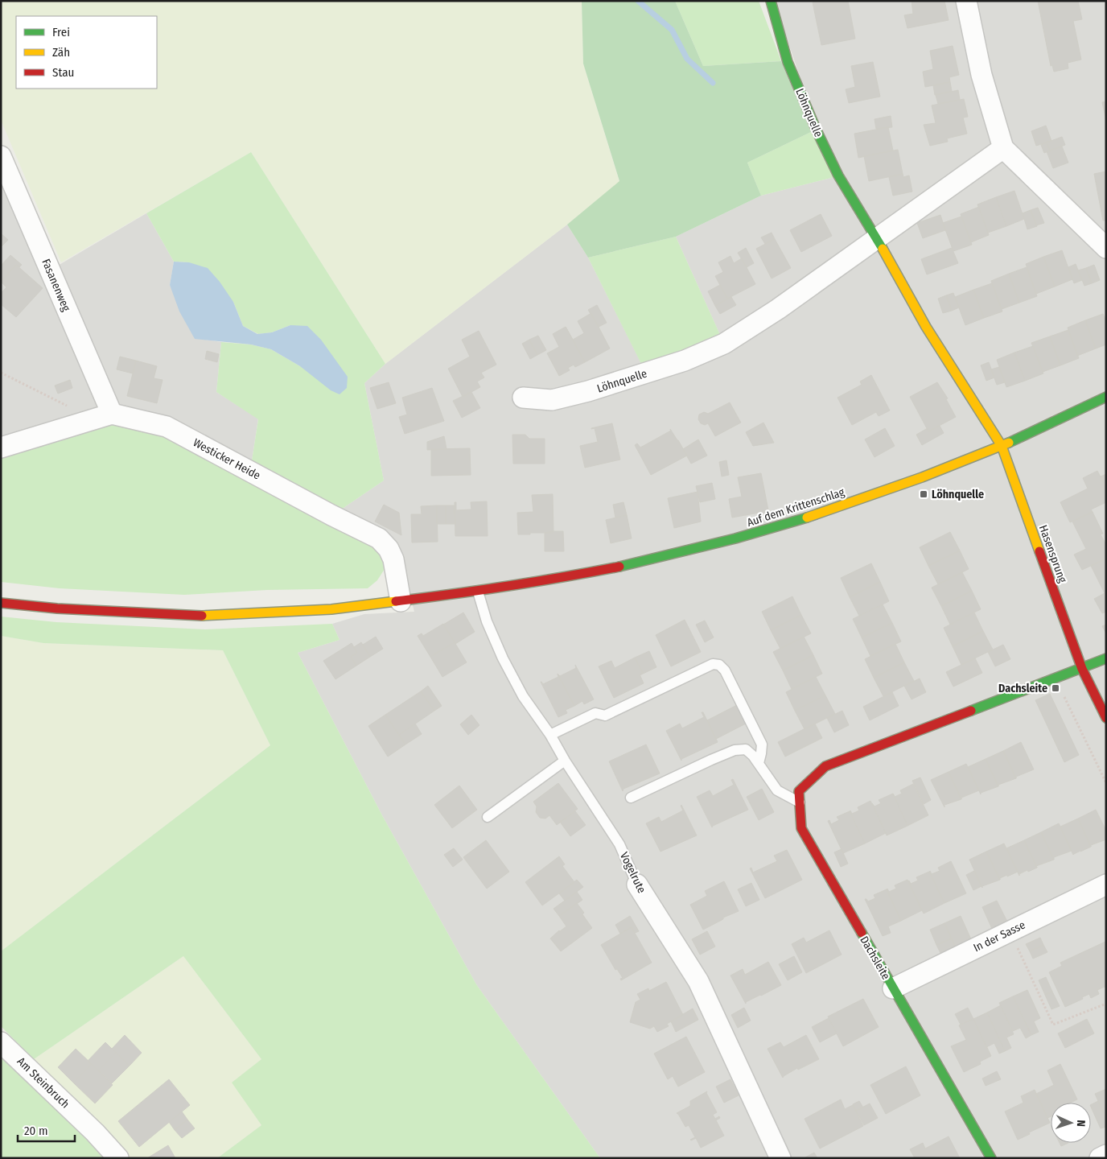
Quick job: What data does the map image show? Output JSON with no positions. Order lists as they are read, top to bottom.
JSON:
{
  "streets": {
    "street": [
      "Löhnquelle",
      "Fasanenweg",
      "Westicker Heide",
      "Auf dem Krittenschlag",
      "Hasensprung",
      "Vogelrute",
      "In der Sasse",
      "Dachsleite",
      "Am Steinbruch"
    ]
  },
  "crossings": [
    ["Löhnquelle", "Auf dem Krittenschlag"],
    ["Löhnquelle", "Hasensprung"],
    ["Fasanenweg", "Westicker Heide"],
    ["Auf dem Krittenschlag", "Hasensprung"],
    ["Auf dem Krittenschlag", "Vogelrute"],
    ["Hasensprung", "Dachsleite"],
    ["In der Sasse", "Dachsleite"]
  ],
  "places": {
    "transit": ["Löhnquelle", "Dachsleite"]
  },
  "legend": ["Frei", "Zäh", "Stau"],
  "scale_bar": "20 m",
  "north": "right"
}
